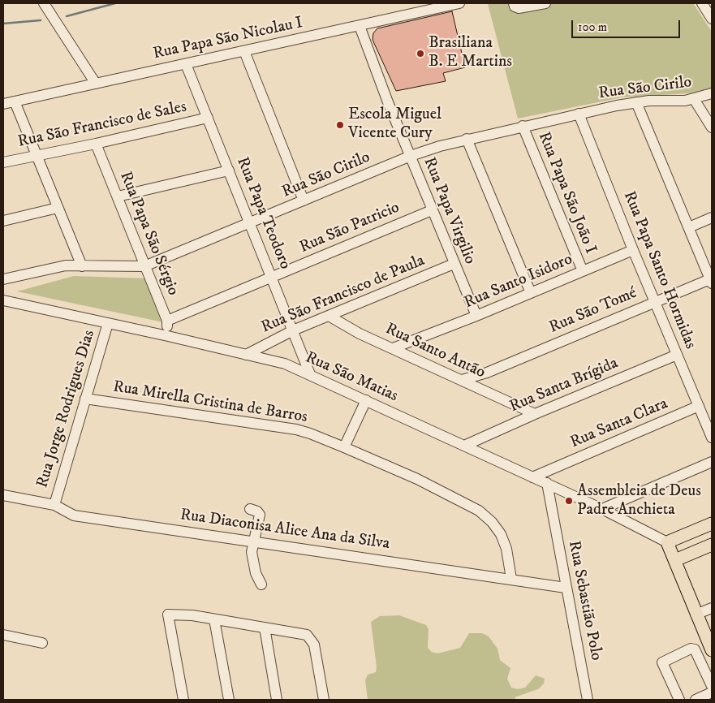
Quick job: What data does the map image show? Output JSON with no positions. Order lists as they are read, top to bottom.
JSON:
{
  "streets": {
    "street": [
      "Rua Papa São Nicolau I",
      "Rua São Cirilo",
      "Rua São Francisco de Sales",
      "Rua Papa São João I",
      "Rua Papa Virgilio",
      "Rua Papa Teodoro",
      "Rua São Patricio",
      "Rua Papa São Sérgio",
      "Rua Papa Santo Hormidas",
      "Rua Santo Isidoro",
      "Rua São Francisco de Paula",
      "Rua São Tomé",
      "Rua Santo Antão",
      "Rua São Matias",
      "Rua Santa Brígida",
      "Rua Mirella Cristina de Barros",
      "Rua Jorge Rodrigues Dias",
      "Rua Santa Clara",
      "Rua Diaconisa Alice Ana da Silva",
      "Rua Sebastião Polo"
    ]
  },
  "crossings": [
    ["Rua Papa São Nicolau I", "Rua Papa Virgilio"],
    ["Rua Papa São Nicolau I", "Rua Papa Teodoro"],
    ["Rua São Cirilo", "Rua Papa São João I"],
    ["Rua São Cirilo", "Rua Papa Virgilio"],
    ["Rua São Cirilo", "Rua Papa Teodoro"],
    ["Rua São Cirilo", "Rua Papa São Sérgio"],
    ["Rua São Cirilo", "Rua Papa Santo Hormidas"],
    ["Rua São Francisco de Sales", "Rua Papa Teodoro"],
    ["Rua São Francisco de Sales", "Rua Papa São Sérgio"],
    ["Rua Papa São João I", "Rua Santo Isidoro"],
    ["Rua Papa Virgilio", "Rua São Patricio"],
    ["Rua Papa Virgilio", "Rua Santo Isidoro"],
    ["Rua Papa Virgilio", "Rua São Francisco de Paula"],
    ["Rua Papa Teodoro", "Rua São Patricio"],
    ["Rua Papa Teodoro", "Rua São Francisco de Paula"],
    ["Rua Papa Teodoro", "Rua São Matias"],
    ["Rua São Patricio", "Rua Papa São Sérgio"],
    ["Rua Papa São Sérgio", "Rua São Matias"],
    ["Rua Papa Santo Hormidas", "Rua Santo Isidoro"],
    ["Rua Papa Santo Hormidas", "Rua São Tomé"],
    ["Rua Papa Santo Hormidas", "Rua Santa Brígida"],
    ["Rua Papa Santo Hormidas", "Rua Santa Clara"],
    ["Rua Santo Isidoro", "Rua Santo Antão"],
    ["Rua São Francisco de Paula", "Rua Santo Antão"],
    ["Rua São Francisco de Paula", "Rua São Matias"],
    ["Rua São Tomé", "Rua Santo Antão"],
    ["Rua Santo Antão", "Rua Santa Brígida"],
    ["Rua São Matias", "Rua Santa Brígida"],
    ["Rua São Matias", "Rua Jorge Rodrigues Dias"],
    ["Rua São Matias", "Rua Santa Clara"],
    ["Rua São Matias", "Rua Sebastião Polo"],
    ["Rua Mirella Cristina de Barros", "Rua Jorge Rodrigues Dias"],
    ["Rua Mirella Cristina de Barros", "Rua Diaconisa Alice Ana da Silva"],
    ["Rua Jorge Rodrigues Dias", "Rua Diaconisa Alice Ana da Silva"],
    ["Rua Diaconisa Alice Ana da Silva", "Rua Sebastião Polo"]
  ],
  "places": ["Brasiliana B. E Martins", "Escola Miguel Vicente Cury", "Assembleia de Deus Padre Anchieta"],
  "scale_bar": "100 m"
}
